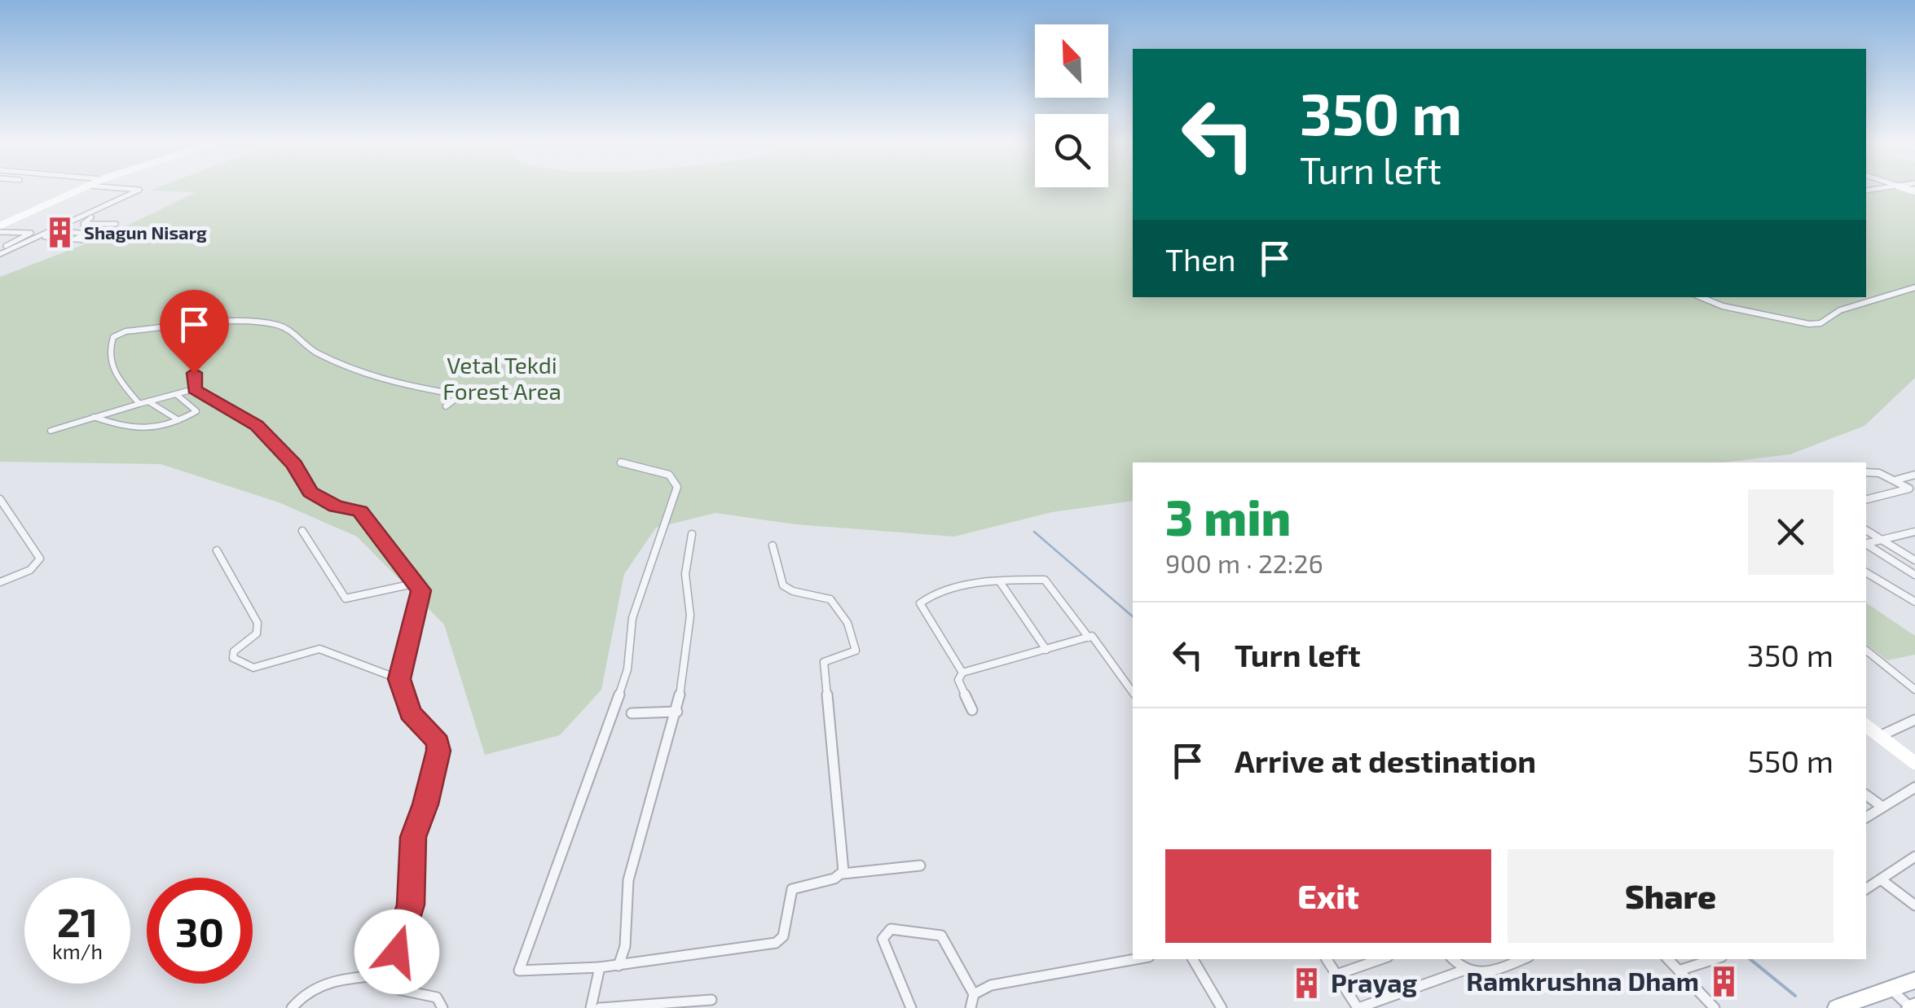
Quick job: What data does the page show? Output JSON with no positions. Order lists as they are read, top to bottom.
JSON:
{
  "parks": ["Vetal Tekdi Forest Area"],
  "places": {
    "building": ["Shagun Nisarg", "Ramkrushna Dham", "Prayag"]
  },
  "north": "top left",
  "page": {
    "turn": ["350 m", "Turn left"],
    "then": "Then",
    "heading": ["3 min", "900 m · 22:26"],
    "list": [
      {
        "name": "Turn left",
        "value": "350 m"
      },
      {
        "name": "Arrive at destination",
        "value": "550 m"
      }
    ],
    "buttons": ["Exit", "Share"],
    "speed": "21 km/h",
    "limit": "30"
  }
}
